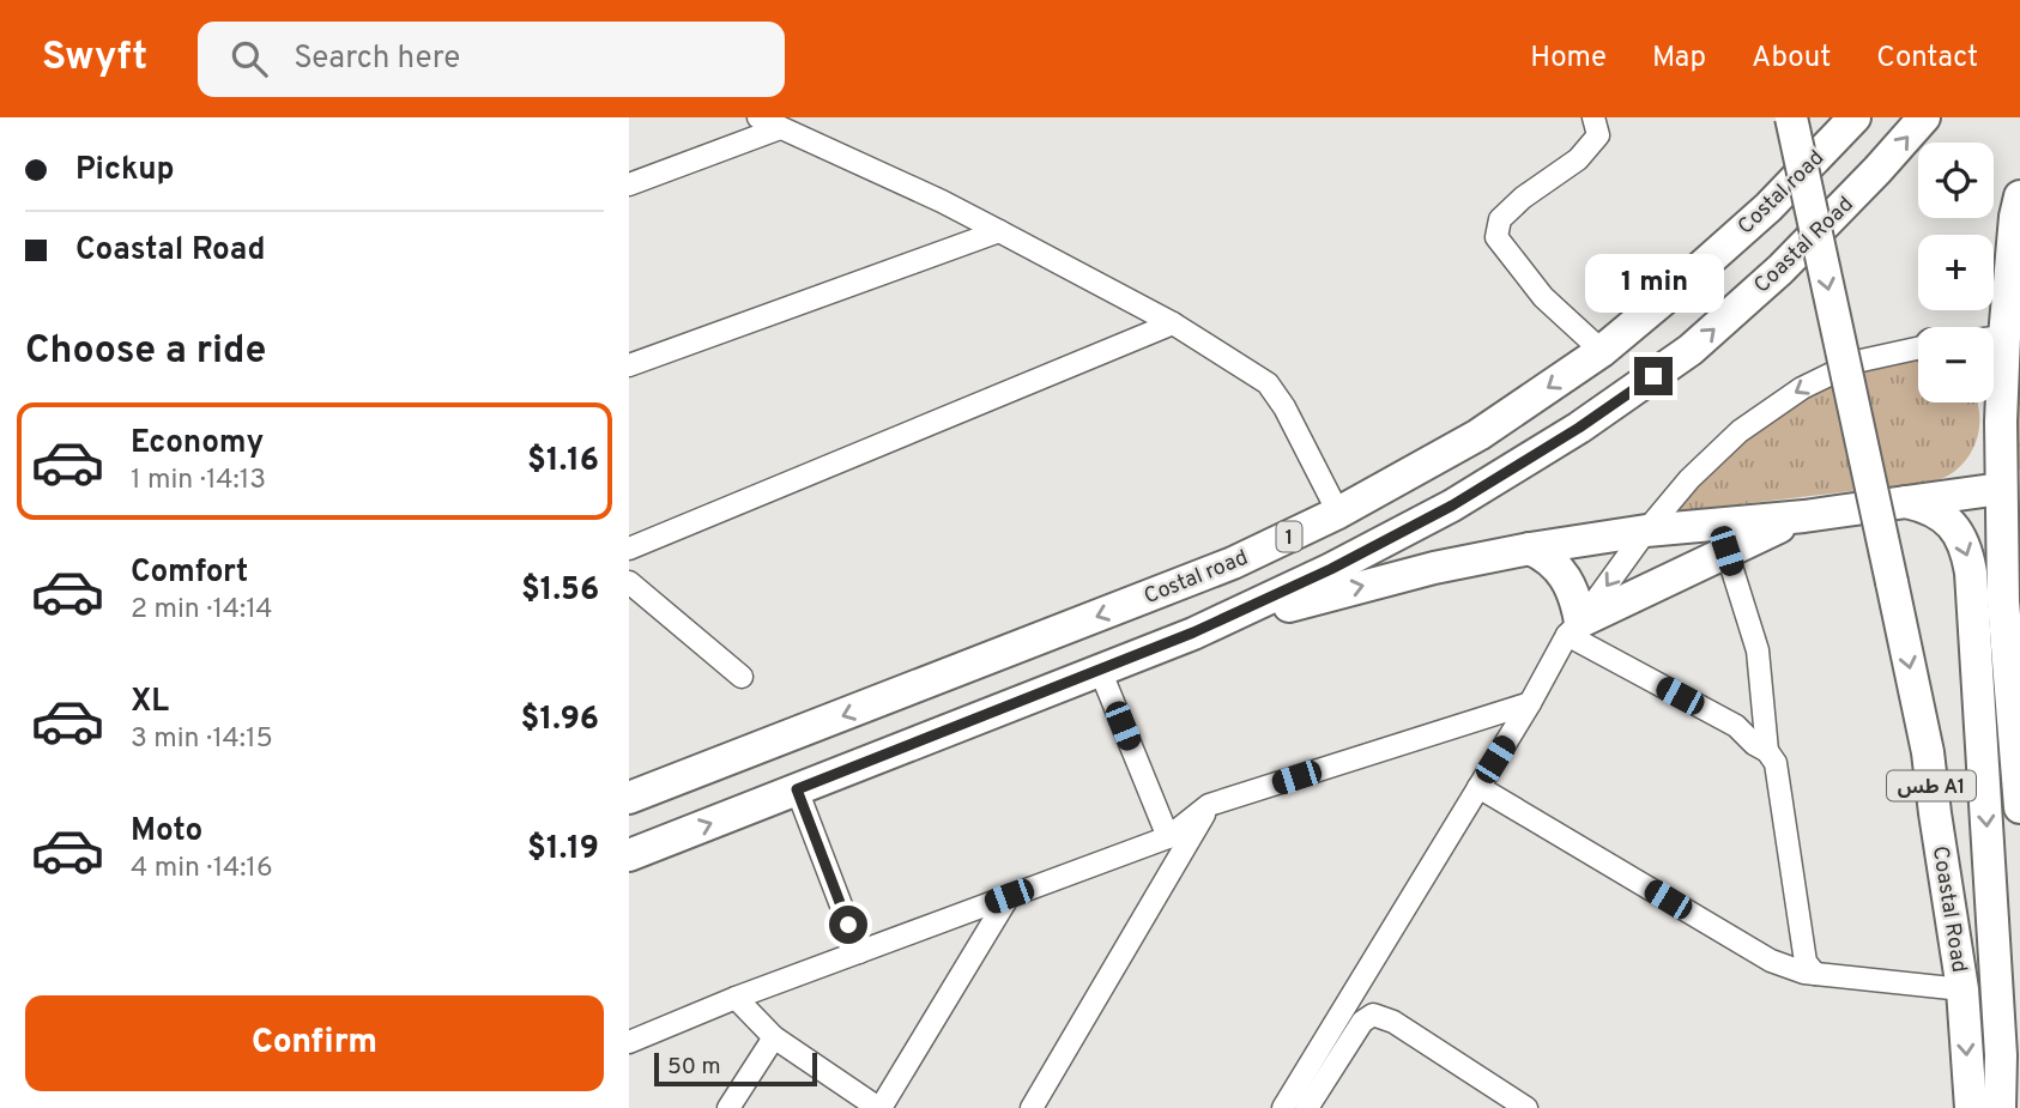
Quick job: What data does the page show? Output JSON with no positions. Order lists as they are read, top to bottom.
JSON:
{
  "streets": {
    "highway": [
      "Costal road",
      "Coastal Road",
      "1",
      "طس A1"
    ]
  },
  "crossings": [
    ["Coastal Road", "طس A1"]
  ],
  "scale_bar": "50 m",
  "page": {
    "header": "Swyft",
    "search": "Search here",
    "nav": [
      "Home",
      "Map",
      "About",
      "Contact"
    ],
    "banner": ["Pickup", "Coastal Road"],
    "map_buttons": ["+", "−"],
    "bubble": "1 min",
    "heading": "Choose a ride",
    "list": [
      {
        "name": "Economy",
        "note": "1 min · 14:13",
        "value": "$1.16"
      },
      {
        "name": "Comfort",
        "note": "2 min · 14:14",
        "value": "$1.56"
      },
      {
        "name": "XL",
        "note": "3 min · 14:15",
        "value": "$1.96"
      },
      {
        "name": "Moto",
        "note": "4 min · 14:16",
        "value": "$1.19"
      }
    ],
    "buttons": "Confirm",
    "scale": "50 m"
  }
}
